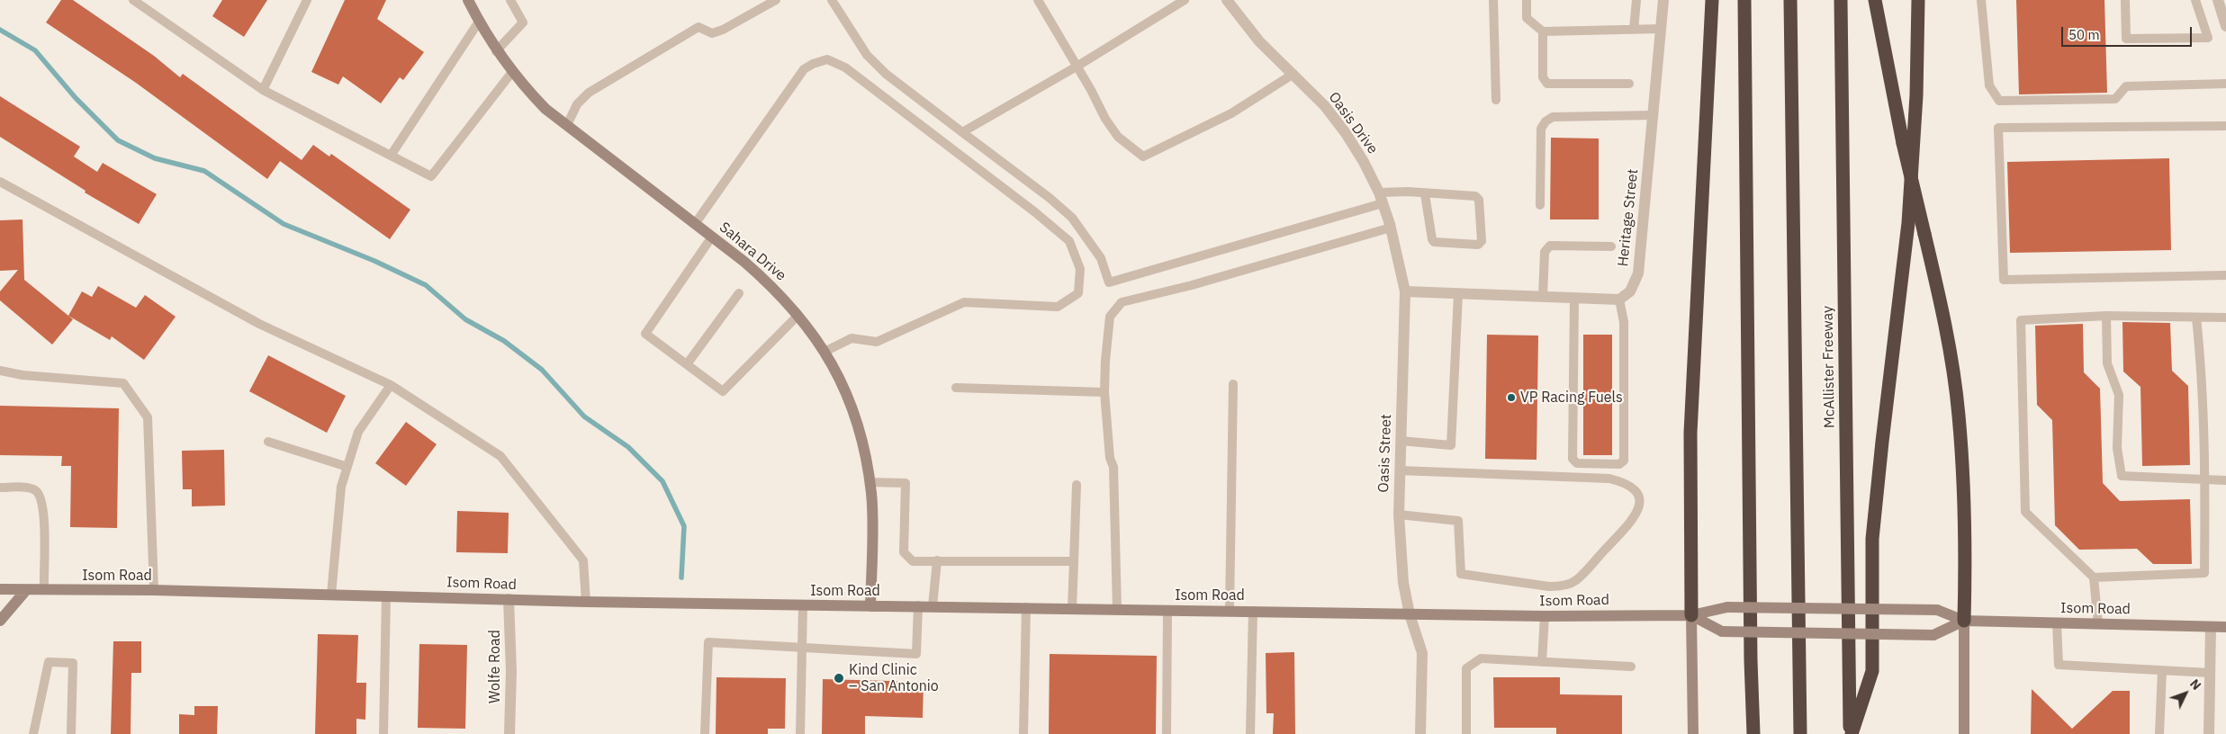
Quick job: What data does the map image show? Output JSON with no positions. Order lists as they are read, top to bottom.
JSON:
{
  "streets": {
    "highway": ["McAllister Freeway"],
    "street": [
      "Oasis Drive",
      "Heritage Street",
      "Sahara Drive",
      "Oasis Street",
      "Isom Road",
      "Wolfe Road"
    ]
  },
  "crossings": [
    ["Oasis Drive", "Oasis Street"],
    ["Sahara Drive", "Isom Road"],
    ["Oasis Street", "Isom Road"],
    ["Isom Road", "Wolfe Road"]
  ],
  "places": ["VP Racing Fuels", "Kind Clinic – San Antonio"],
  "scale_bar": "50 m",
  "north": "top right"
}
